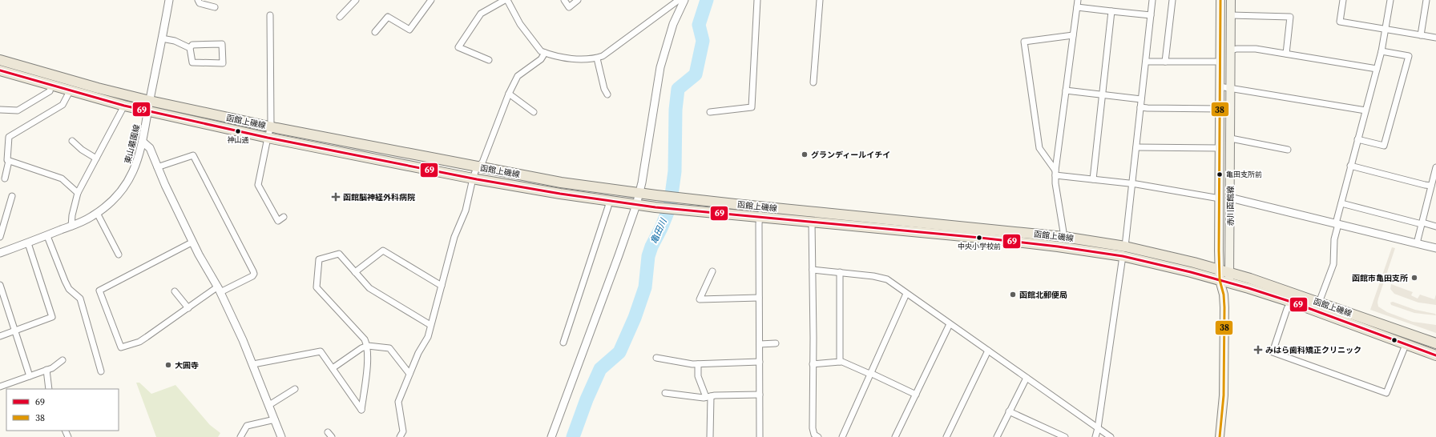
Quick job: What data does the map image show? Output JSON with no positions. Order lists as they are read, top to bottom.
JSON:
{
  "streets": {
    "main road": ["函館上磯線", "赤川函館線"],
    "street": ["東山墓園線"]
  },
  "crossings": [
    ["函館上磯線", "東山墓園線"],
    ["函館上磯線", "赤川函館線"]
  ],
  "water": ["亀田川"],
  "places": {
    "other": [
      "神山通",
      "グランディールイチイ",
      "亀田支所前",
      "中央小学校前",
      "函館市亀田支所",
      "函館北郵便局",
      "大圓寺"
    ],
    "health": ["函館脳神経外科病院", "みはら歯科矯正クリニック"]
  },
  "lines": ["transit line 38", "transit line 69"],
  "legend": ["69", "38"]
}
